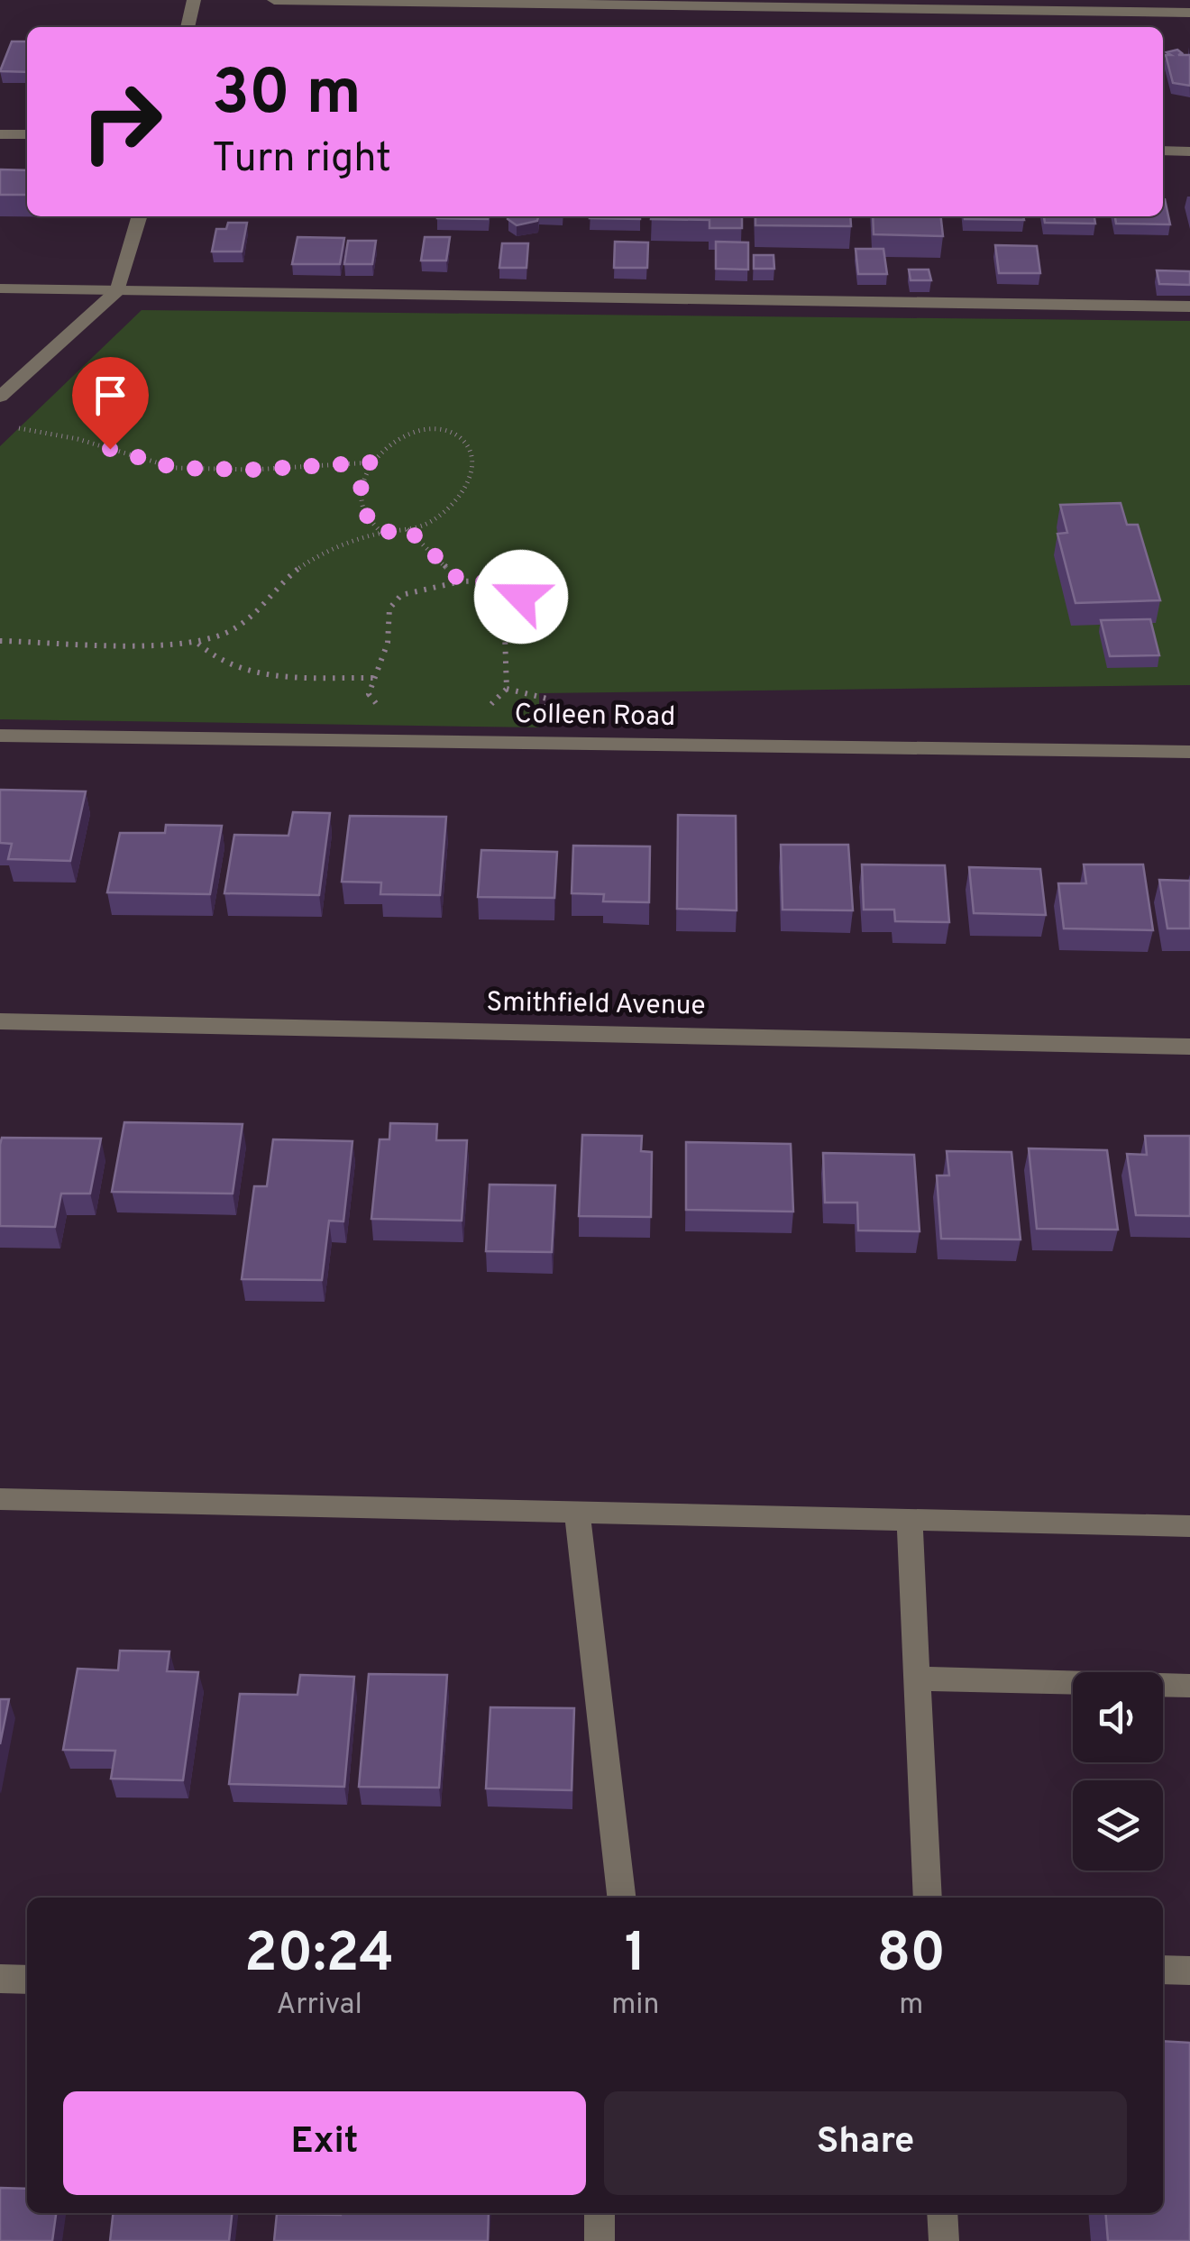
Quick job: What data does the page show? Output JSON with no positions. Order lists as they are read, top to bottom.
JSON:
{
  "streets": {
    "street": ["Colleen Road", "Smithfield Avenue"]
  },
  "page": {
    "turn": ["30 m", "Turn right"],
    "eta": [
      "20:24",
      "Arrival",
      "1",
      "min",
      "80",
      "m"
    ],
    "buttons": ["Exit", "Share"]
  }
}
